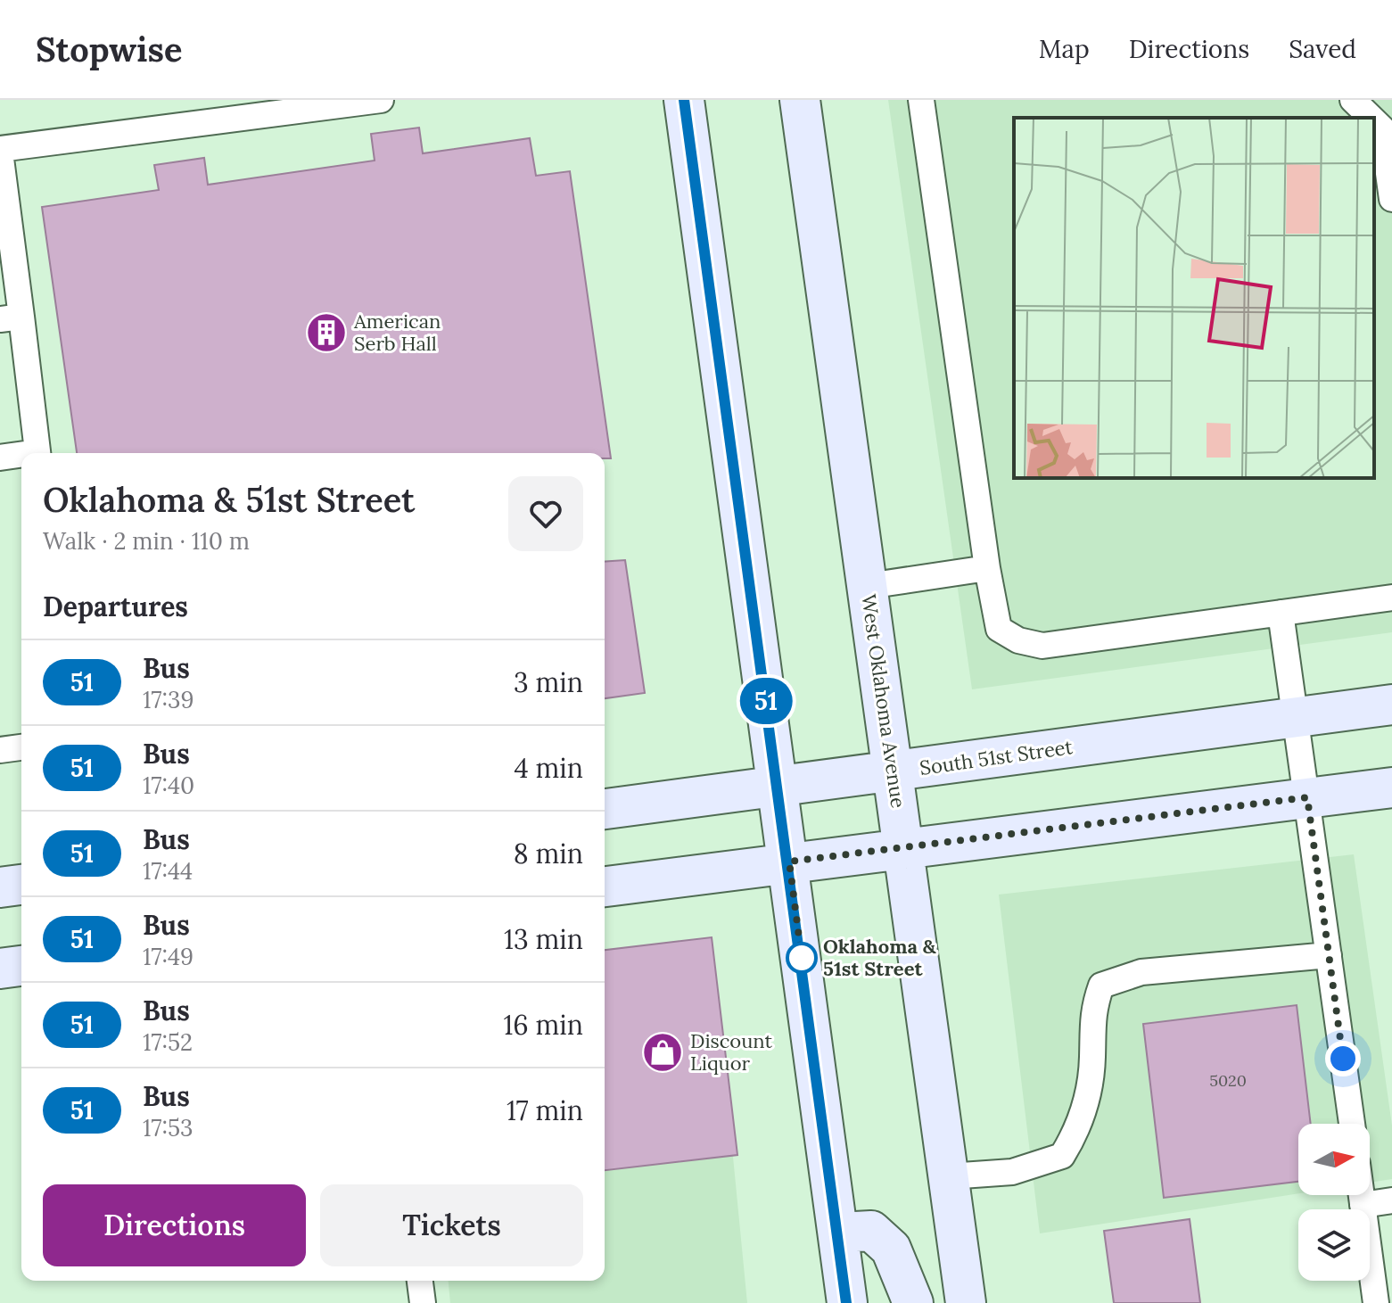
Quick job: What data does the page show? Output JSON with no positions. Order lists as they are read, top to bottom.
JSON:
{
  "streets": {
    "main road": ["West Oklahoma Avenue", "South 51st Street"]
  },
  "crossings": [
    ["West Oklahoma Avenue", "South 51st Street"]
  ],
  "places": {
    "building": ["American Serb Hall"],
    "other": ["Oklahoma & 51st Street"],
    "shop": ["Discount Liquor"]
  },
  "lines": ["bus line 51"],
  "house_numbers": ["5020"],
  "north": "right",
  "page": {
    "header": "Stopwise",
    "nav": ["Map", "Directions", "Saved"],
    "on_map": "51",
    "heading": [
      ["Oklahoma & 51st Street", "Walk · 2 min · 110 m"],
      "Departures"
    ],
    "list": [
      {
        "mark": "51",
        "name": "Bus",
        "note": "17:39",
        "value": "3 min"
      },
      {
        "mark": "51",
        "name": "Bus",
        "note": "17:40",
        "value": "4 min"
      },
      {
        "mark": "51",
        "name": "Bus",
        "note": "17:44",
        "value": "8 min"
      },
      {
        "mark": "51",
        "name": "Bus",
        "note": "17:49",
        "value": "13 min"
      },
      {
        "mark": "51",
        "name": "Bus",
        "note": "17:52",
        "value": "16 min"
      },
      {
        "mark": "51",
        "name": "Bus",
        "note": "17:53",
        "value": "17 min"
      }
    ],
    "buttons": ["Directions", "Tickets"]
  }
}
